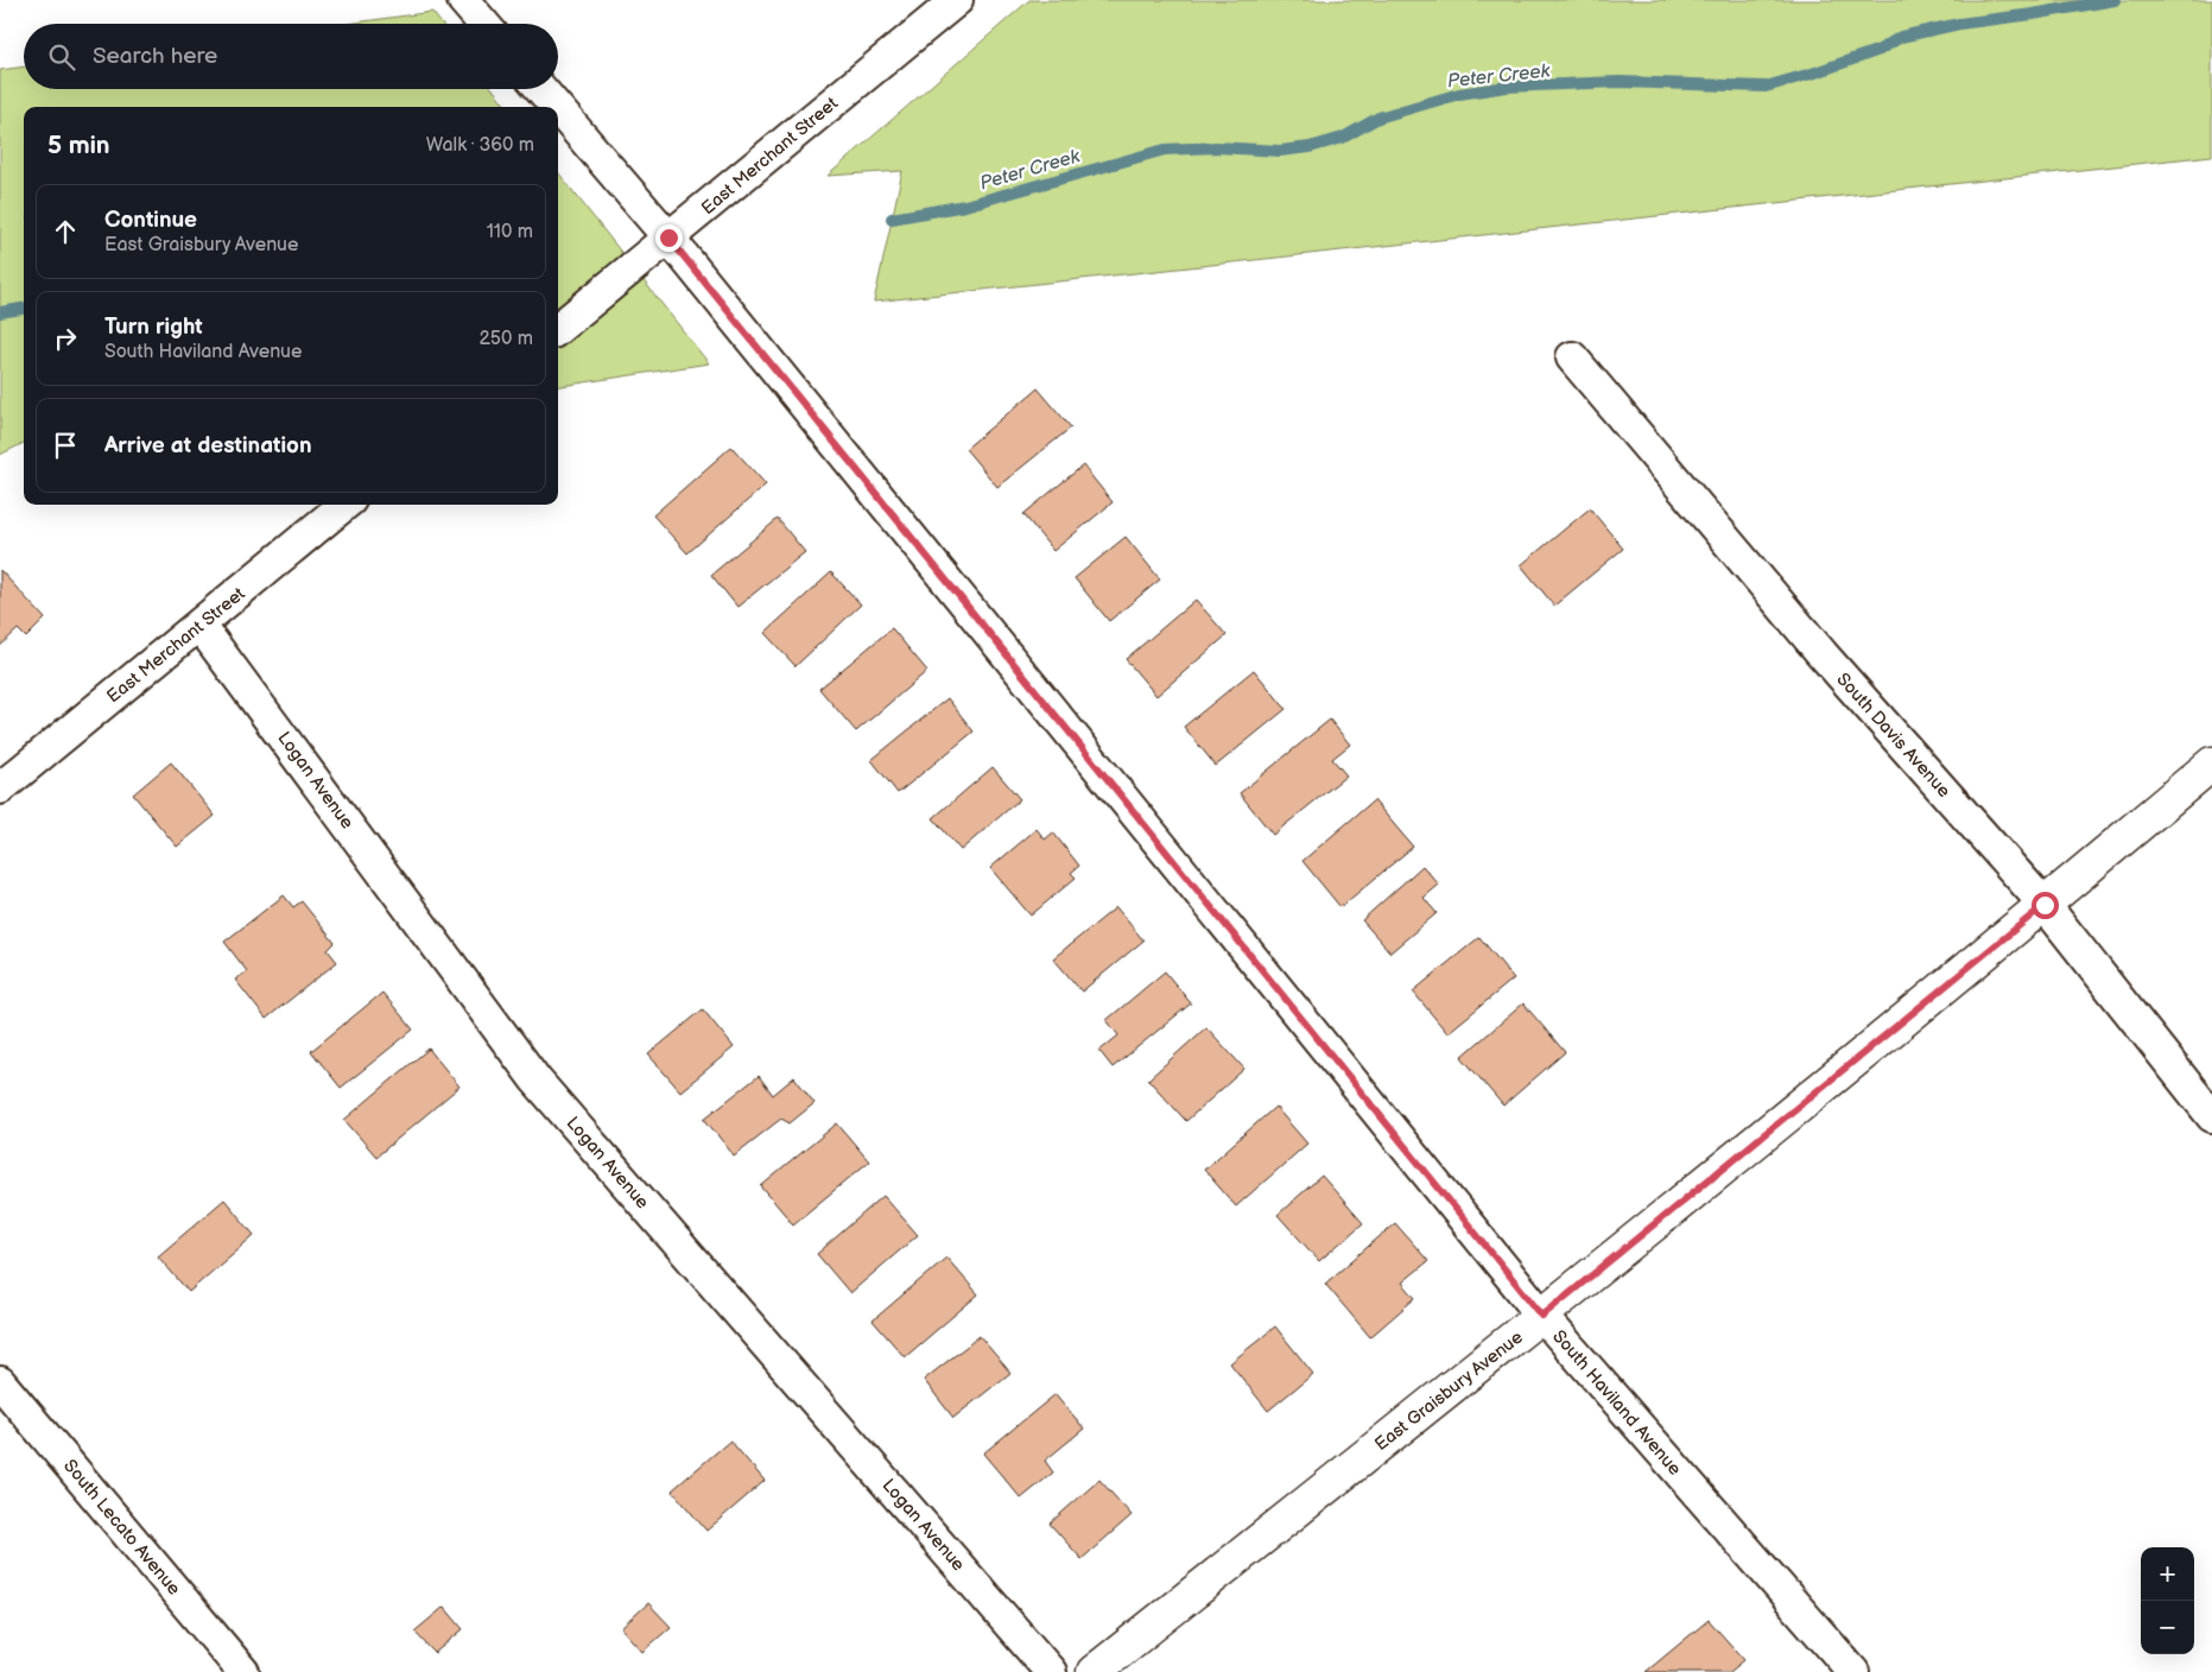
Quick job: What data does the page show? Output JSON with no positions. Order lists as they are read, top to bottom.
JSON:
{
  "streets": {
    "street": [
      "East Merchant Street",
      "South Davis Avenue",
      "Logan Avenue",
      "East Graisbury Avenue",
      "South Haviland Avenue",
      "South Lecato Avenue"
    ]
  },
  "crossings": [
    ["East Merchant Street", "Logan Avenue"],
    ["East Merchant Street", "South Haviland Avenue"],
    ["South Davis Avenue", "East Graisbury Avenue"],
    ["East Graisbury Avenue", "South Haviland Avenue"]
  ],
  "water": ["Peter Creek"],
  "page": {
    "search": "Search here",
    "heading": ["5 min", "Walk · 360 m"],
    "list": [
      ["Continue", "East Graisbury Avenue", "110 m"],
      ["Turn right", "South Haviland Avenue", "250 m"],
      "Arrive at destination"
    ],
    "map_buttons": ["+", "−"]
  }
}
